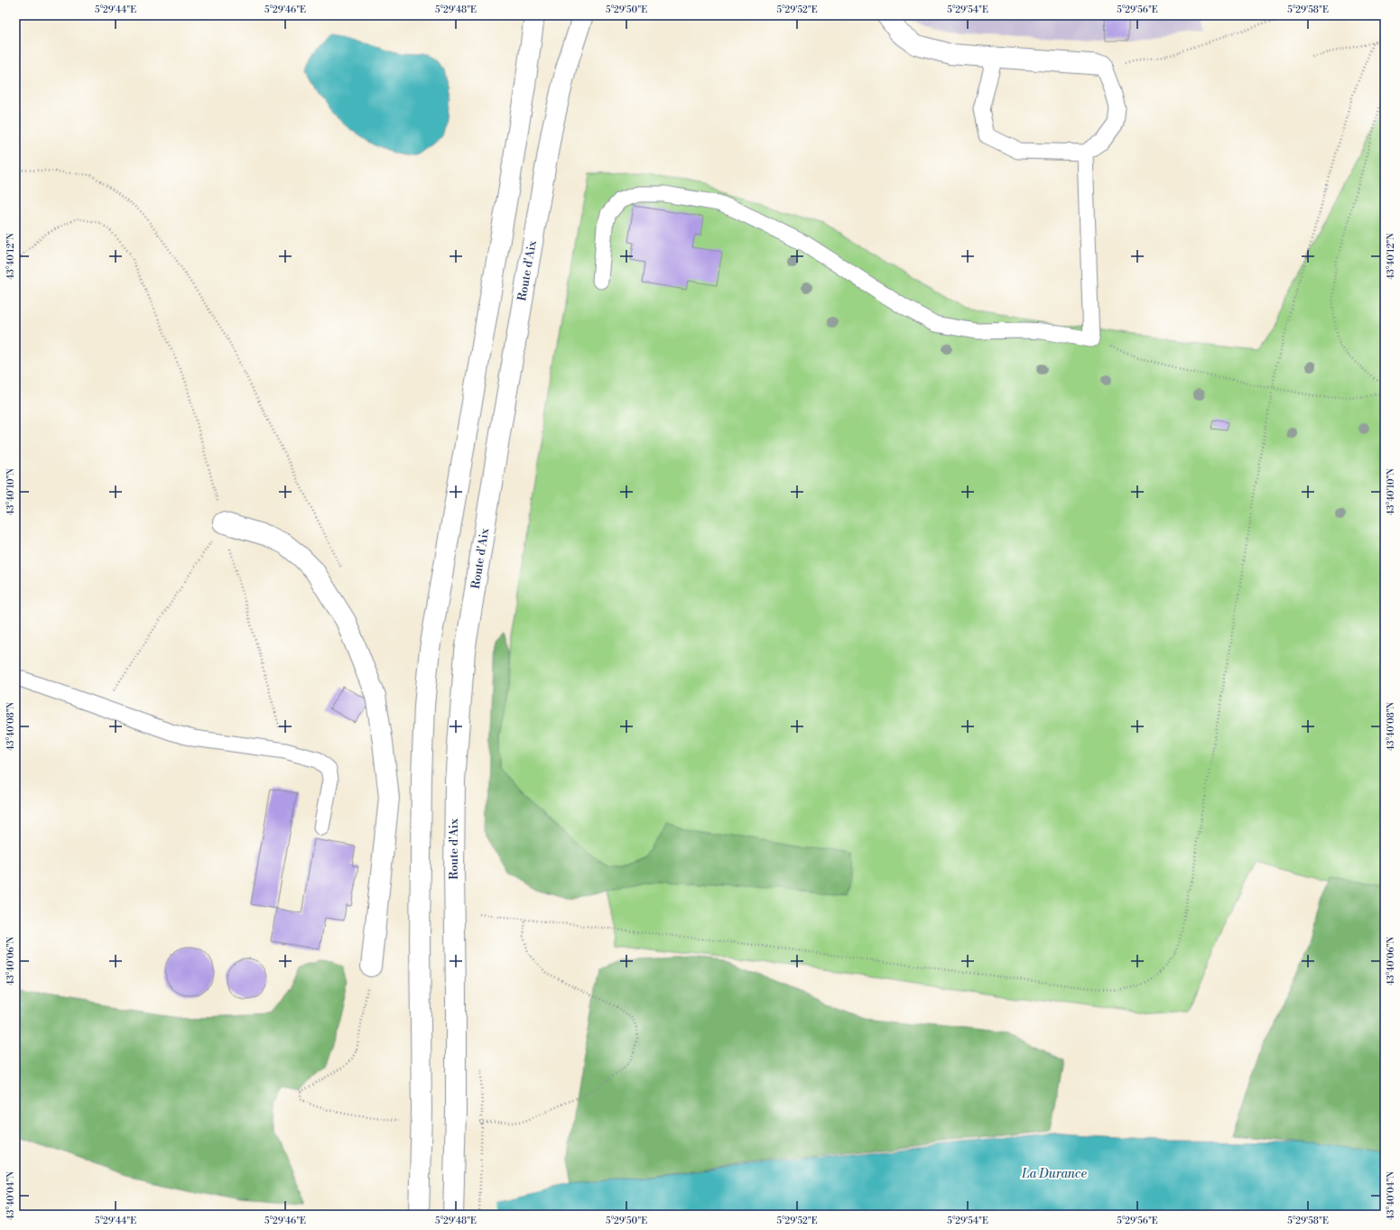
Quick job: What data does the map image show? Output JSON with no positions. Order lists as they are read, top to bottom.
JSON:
{
  "streets": {
    "main road": ["Route d'Aix"]
  },
  "water": ["La Durance"],
  "coordinates": [
    "5°29'44\"E",
    "5°29'46\"E",
    "5°29'48\"E",
    "5°29'50\"E",
    "5°29'52\"E",
    "5°29'54\"E",
    "5°29'56\"E",
    "5°29'58\"E",
    "43°40'12\"N",
    "43°40'10\"N",
    "43°40'08\"N",
    "43°40'06\"N",
    "43°40'04\"N"
  ]
}
